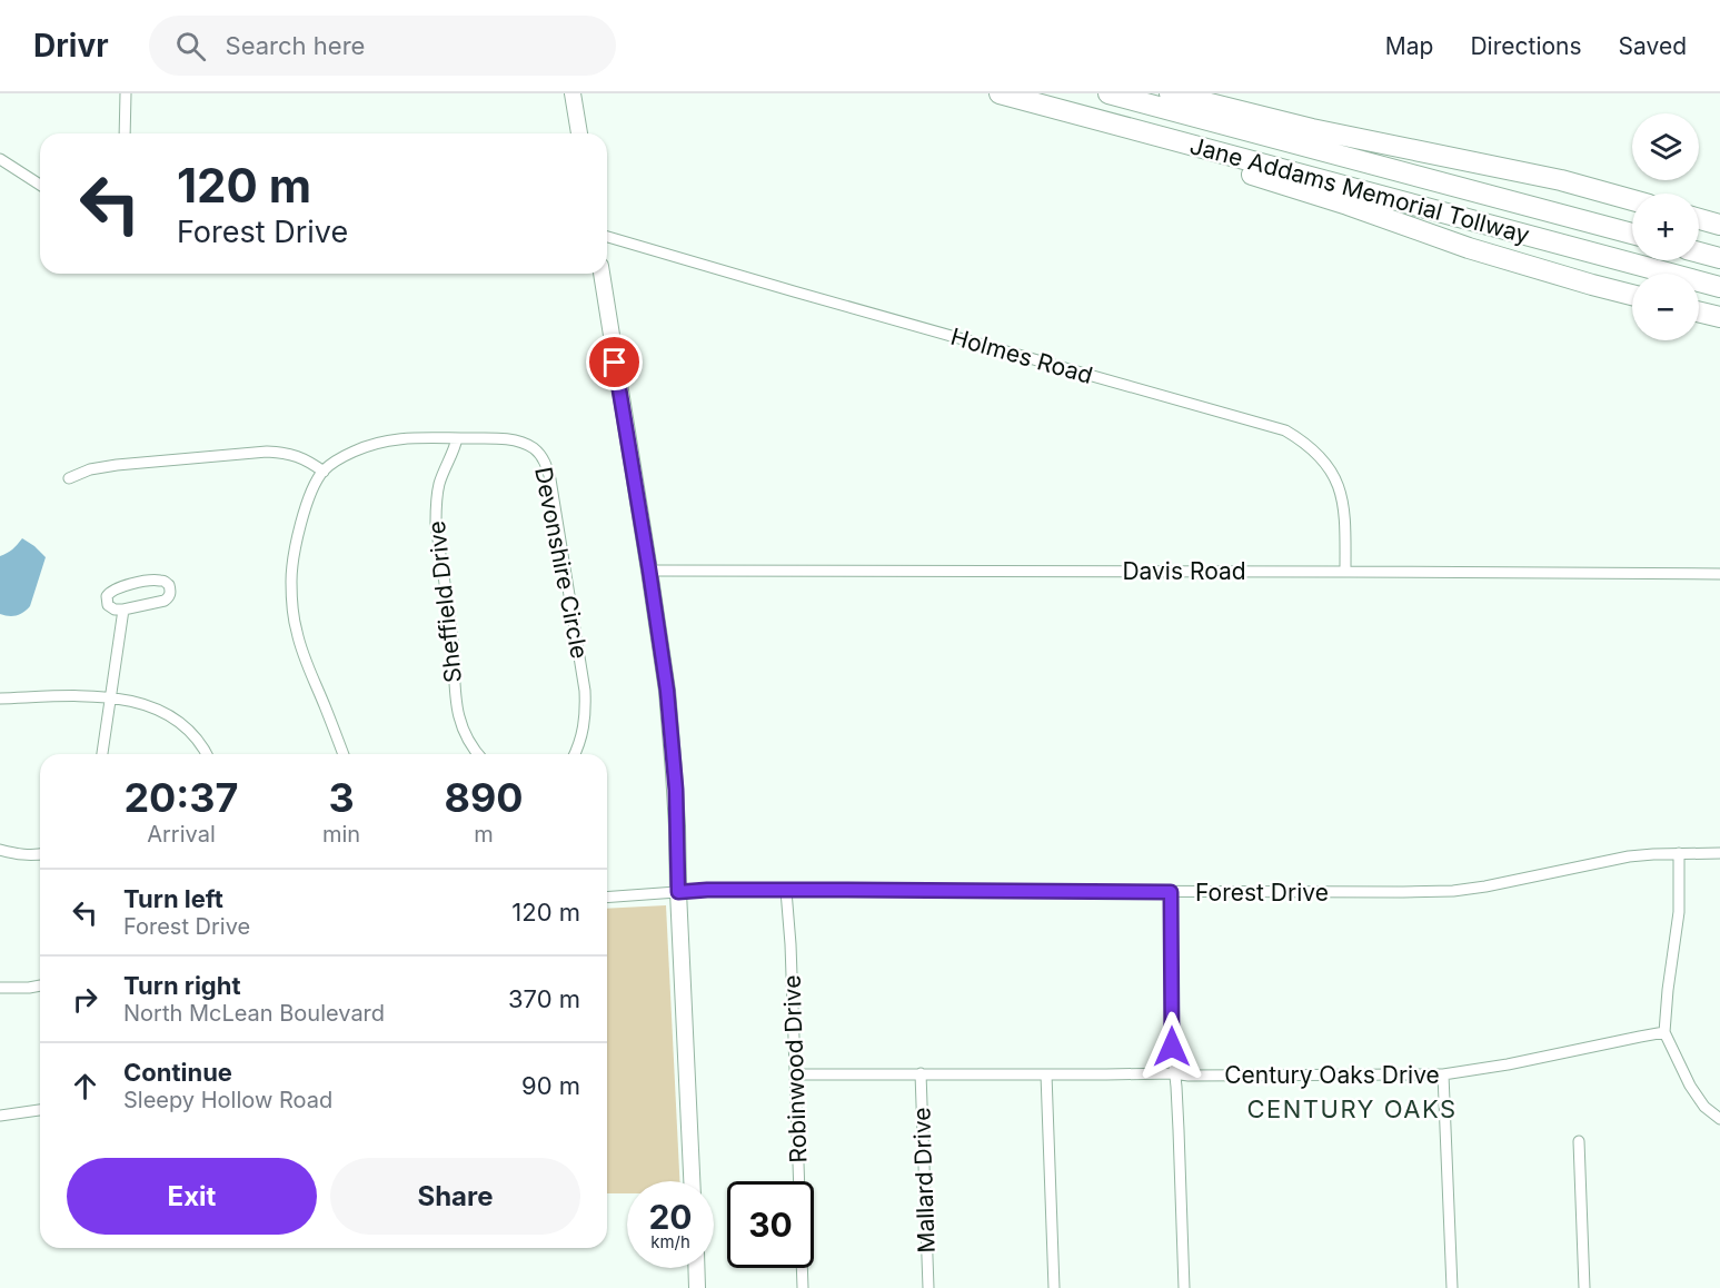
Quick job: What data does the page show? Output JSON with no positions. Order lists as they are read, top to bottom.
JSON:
{
  "streets": {
    "highway": ["Jane Addams Memorial Tollway"],
    "street": [
      "Holmes Road",
      "Devonshire Circle",
      "Davis Road",
      "Sheffield Drive",
      "Forest Drive",
      "Robinwood Drive",
      "Century Oaks Drive",
      "Mallard Drive"
    ]
  },
  "crossings": [
    ["Holmes Road", "Davis Road"],
    ["Devonshire Circle", "Sheffield Drive"],
    ["Forest Drive", "Robinwood Drive"],
    ["Robinwood Drive", "Century Oaks Drive"],
    ["Century Oaks Drive", "Mallard Drive"]
  ],
  "districts": ["CENTURY OAKS"],
  "page": {
    "header": "Drivr",
    "search": "Search here",
    "nav": ["Map", "Directions", "Saved"],
    "map_buttons": ["+", "−"],
    "turn": ["120 m", "Forest Drive"],
    "eta": [
      "20:37",
      "Arrival",
      "3",
      "min",
      "890",
      "m"
    ],
    "list": [
      {
        "name": "Turn left",
        "note": "Forest Drive",
        "value": "120 m"
      },
      {
        "name": "Turn right",
        "note": "North McLean Boulevard",
        "value": "370 m"
      },
      {
        "name": "Continue",
        "note": "Sleepy Hollow Road",
        "value": "90 m"
      }
    ],
    "buttons": ["Exit", "Share"],
    "speed": "20 km/h",
    "limit": "30"
  }
}
